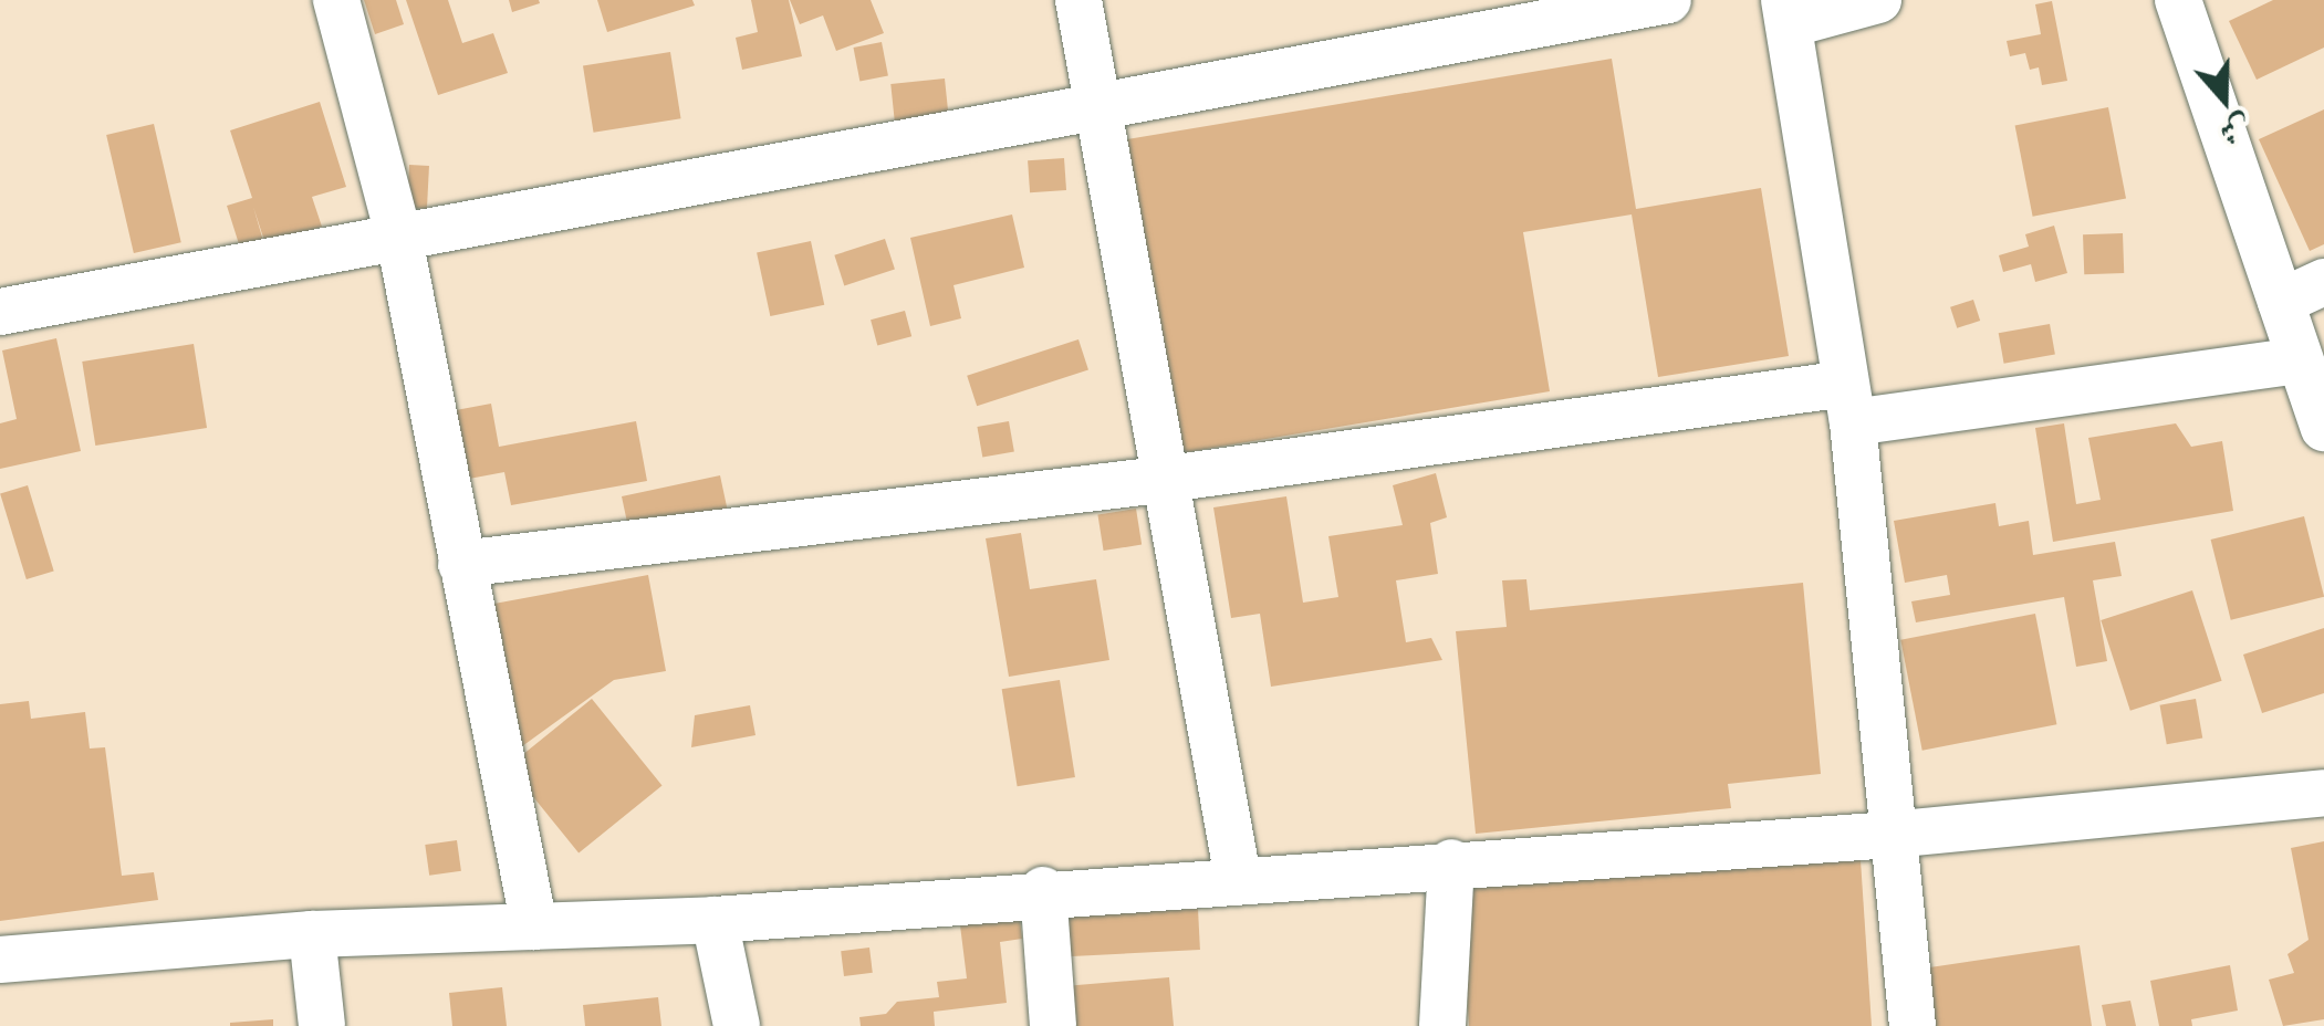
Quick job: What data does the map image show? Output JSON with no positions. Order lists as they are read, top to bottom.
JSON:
{
  "north": "bottom"
}
